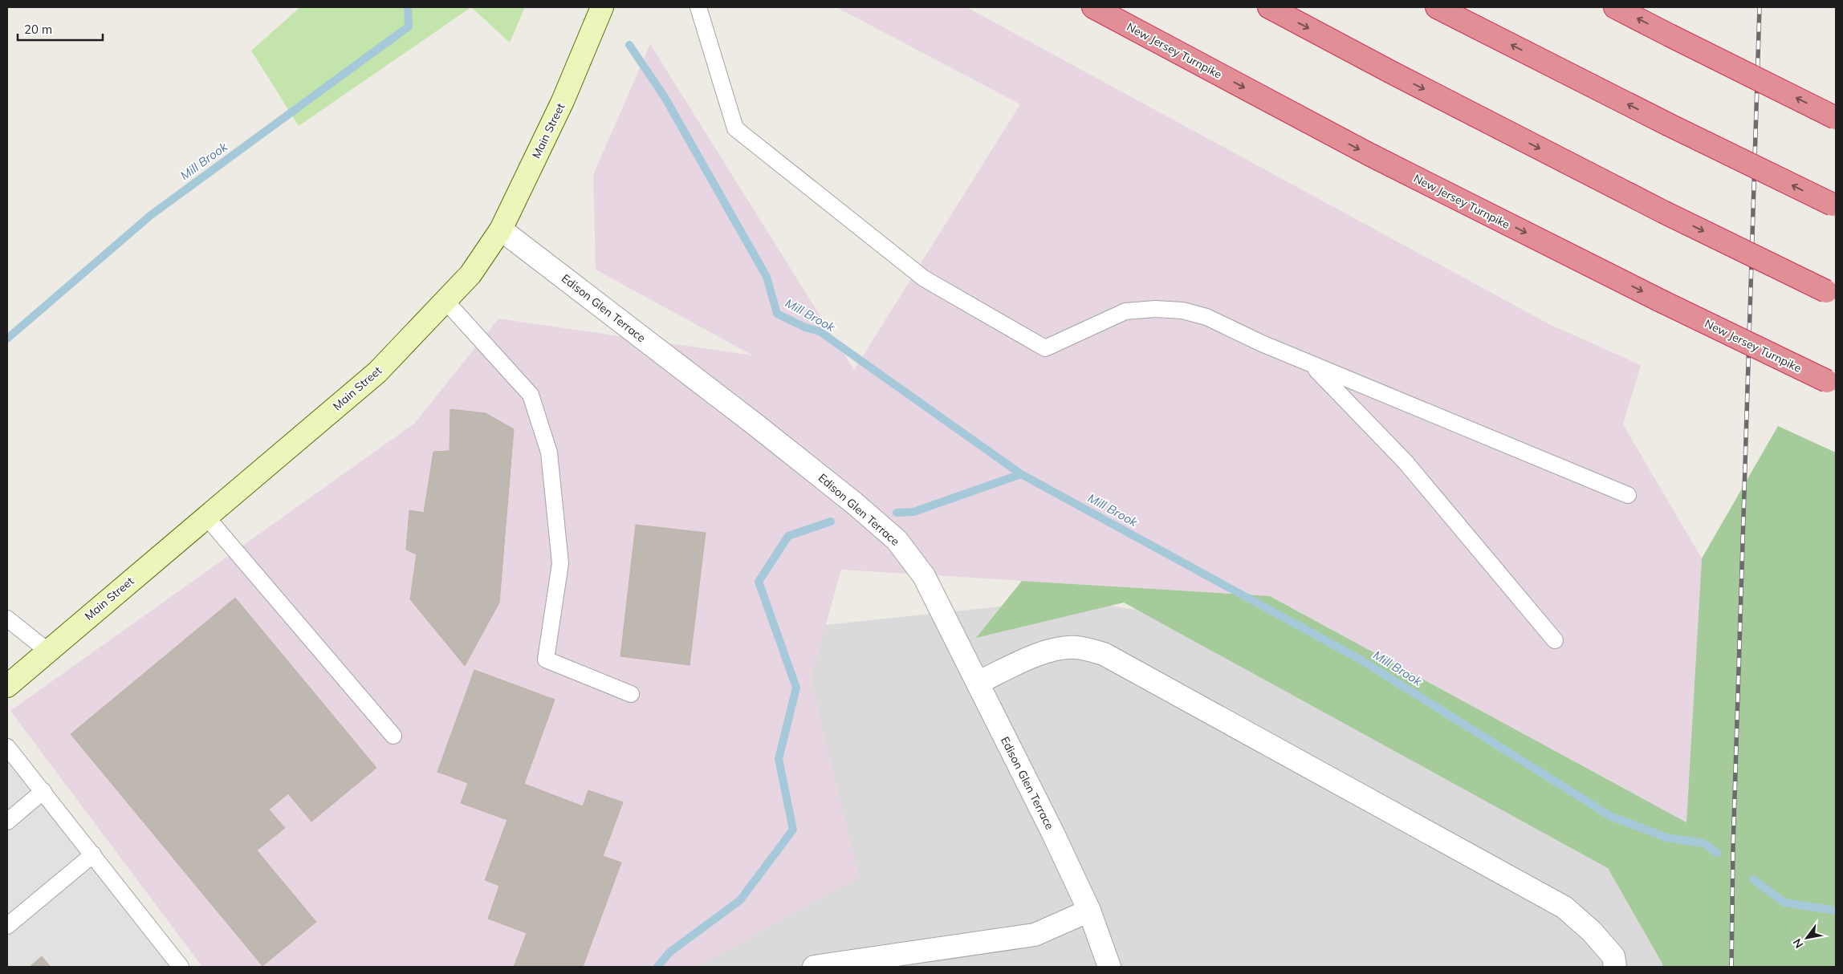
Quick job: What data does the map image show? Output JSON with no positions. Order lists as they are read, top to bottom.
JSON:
{
  "streets": {
    "highway": ["New Jersey Turnpike"],
    "main road": ["Main Street"],
    "street": ["Edison Glen Terrace"]
  },
  "crossings": [
    ["Main Street", "Edison Glen Terrace"]
  ],
  "water": ["Mill Brook"],
  "scale_bar": "20 m",
  "north": "bottom left"
}
